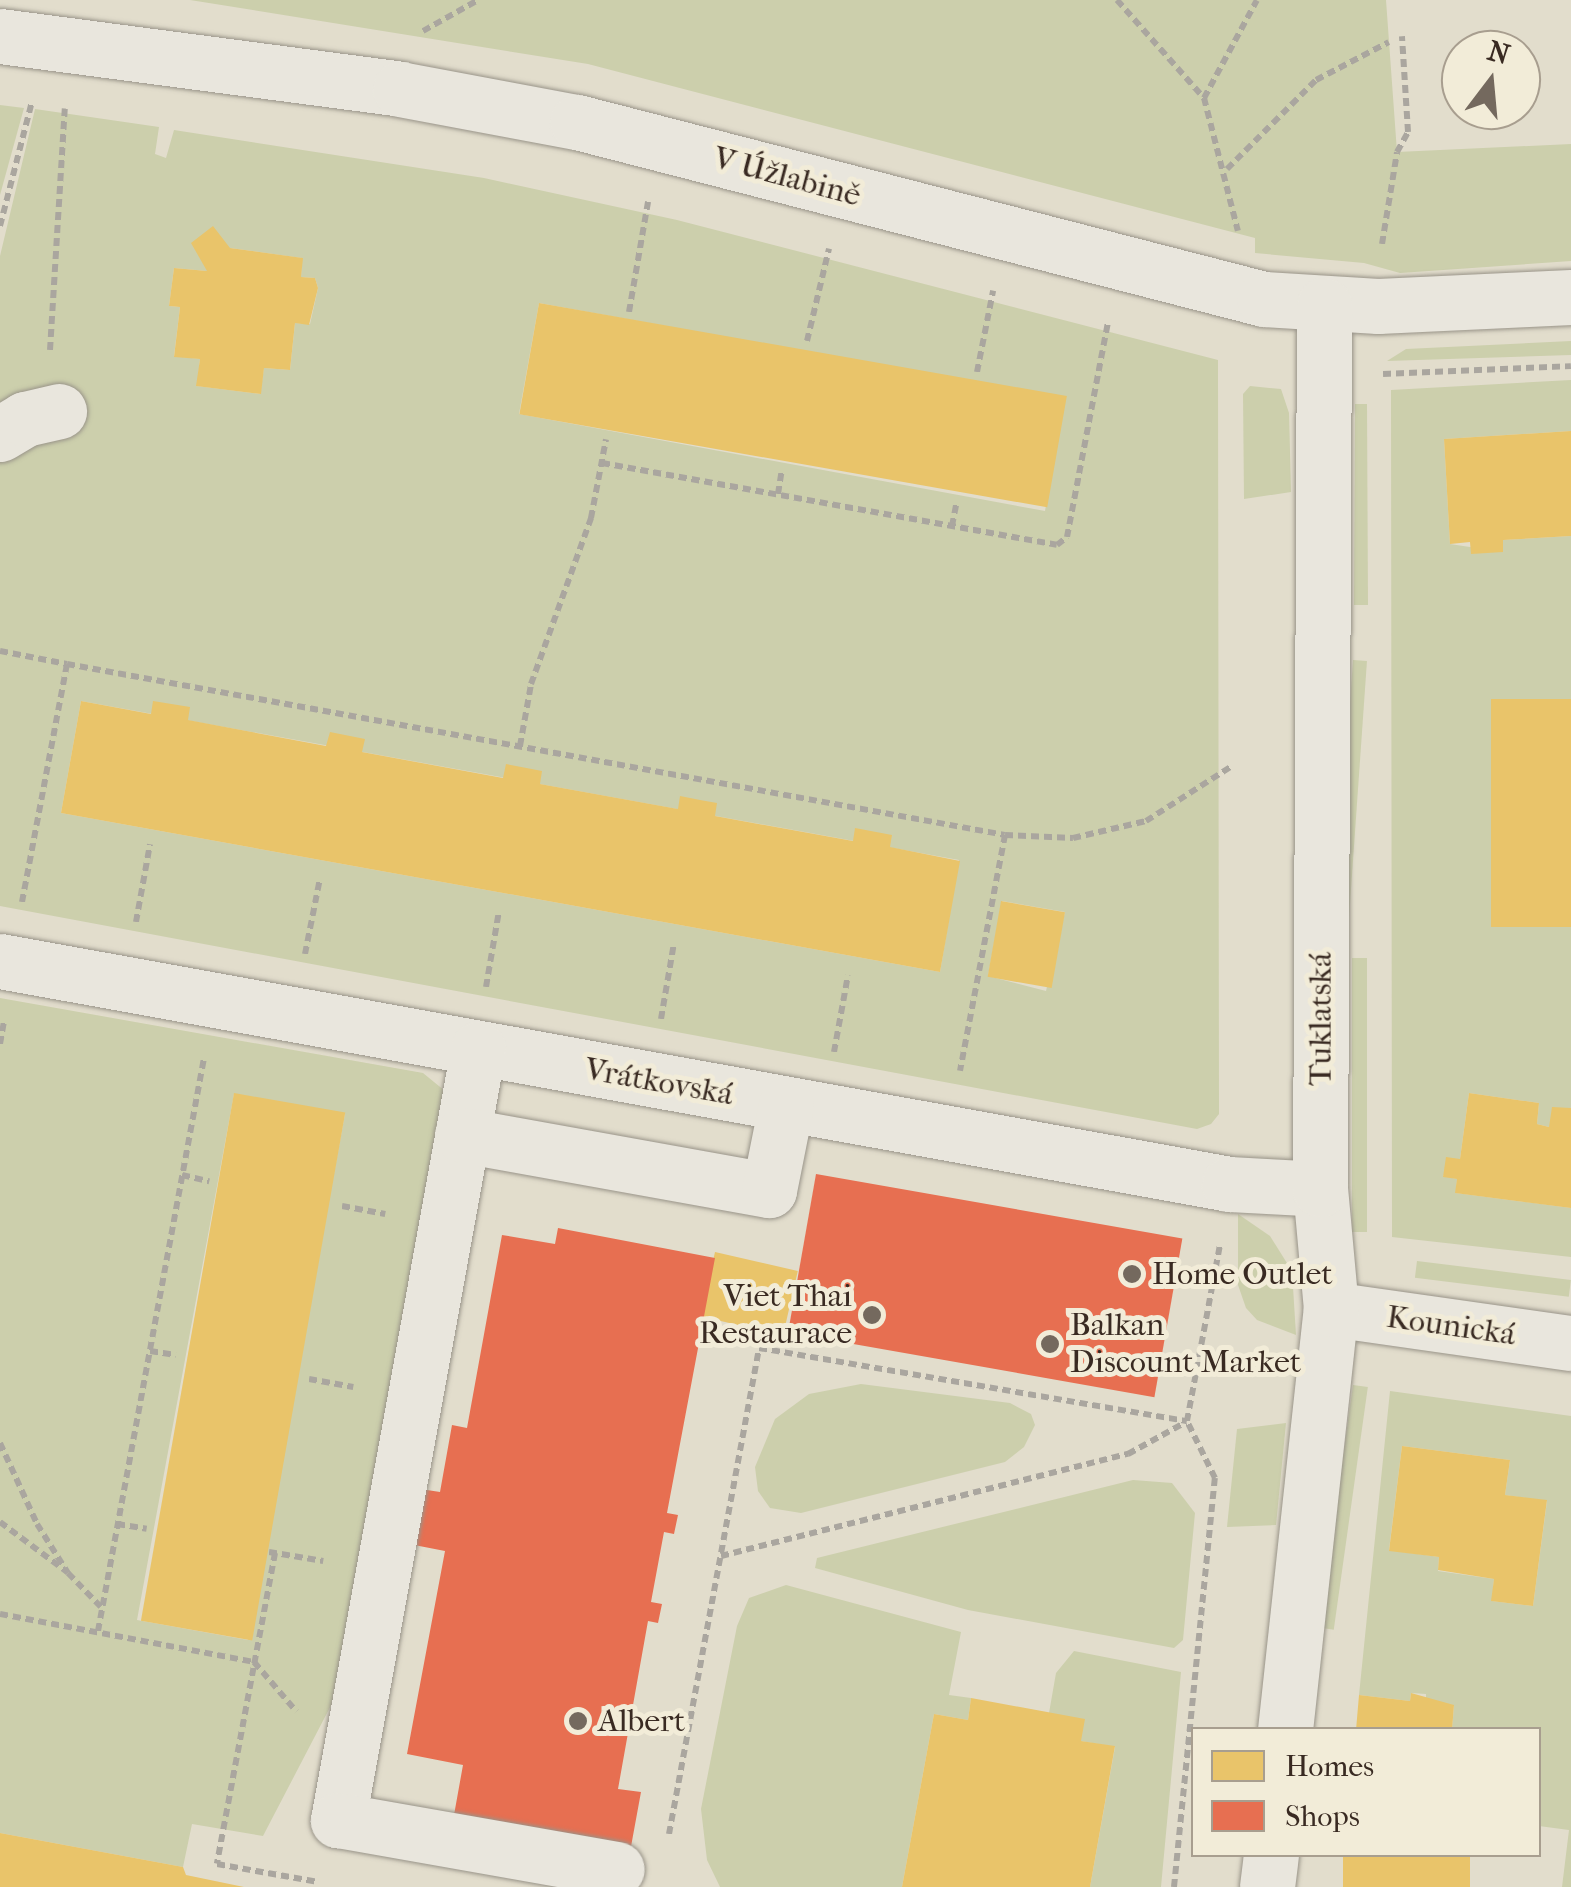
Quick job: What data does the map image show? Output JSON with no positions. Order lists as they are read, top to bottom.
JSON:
{
  "streets": {
    "street": [
      "V Úžlabině",
      "Tuklatská",
      "Vrátkovská",
      "Kounická"
    ]
  },
  "crossings": [
    ["V Úžlabině", "Tuklatská"],
    ["Tuklatská", "Vrátkovská"],
    ["Tuklatská", "Kounická"]
  ],
  "places": [
    "Home Outlet",
    "Viet Thai Restaurace",
    "Balkan Discount Market",
    "Albert"
  ],
  "legend": ["Homes", "Shops"],
  "north": "top"
}
